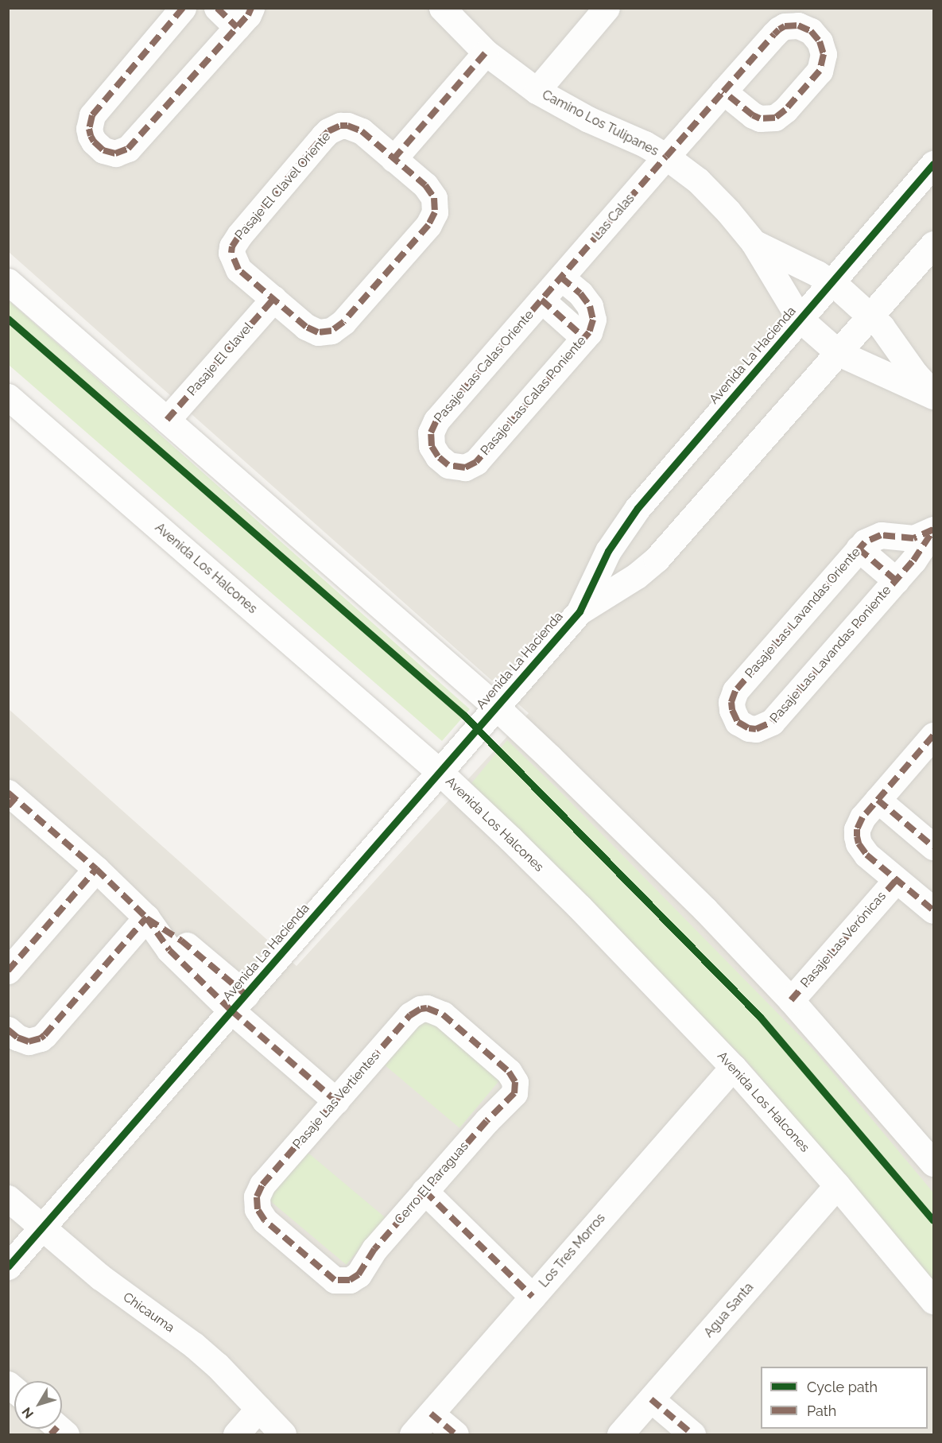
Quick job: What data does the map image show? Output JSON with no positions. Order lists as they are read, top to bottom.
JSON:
{
  "streets": {
    "street": [
      "Camino Los Tulipanes",
      "Pasaje El Clavel Oriente",
      "Las Calas",
      "Avenida La Hacienda",
      "Pasaje El Clavel",
      "Pasaje Las Calas Oriente",
      "Pasaje Las Calas Poniente",
      "Avenida Los Halcones",
      "Pasaje Las Lavandas Oriente",
      "Pasaje Las Lavandas Poniente",
      "Pasaje Las Verónicas",
      "Pasaje Las Vertientes",
      "Cerro El Paraguas",
      "Los Tres Morros",
      "Agua Santa",
      "Chicauma"
    ]
  },
  "crossings": [
    ["Camino Los Tulipanes", "Las Calas"],
    ["Camino Los Tulipanes", "Avenida La Hacienda"],
    ["Pasaje El Clavel Oriente", "Pasaje El Clavel"],
    ["Las Calas", "Pasaje Las Calas Oriente"],
    ["Las Calas", "Pasaje Las Calas Poniente"],
    ["Avenida La Hacienda", "Avenida Los Halcones"],
    ["Avenida La Hacienda", "Chicauma"],
    ["Pasaje Las Calas Oriente", "Pasaje Las Calas Poniente"],
    ["Avenida Los Halcones", "Los Tres Morros"],
    ["Avenida Los Halcones", "Agua Santa"],
    ["Pasaje Las Lavandas Oriente", "Pasaje Las Lavandas Poniente"],
    ["Pasaje Las Vertientes", "Cerro El Paraguas"]
  ],
  "legend": ["Cycle path", "Path"],
  "north": "bottom left"
}
